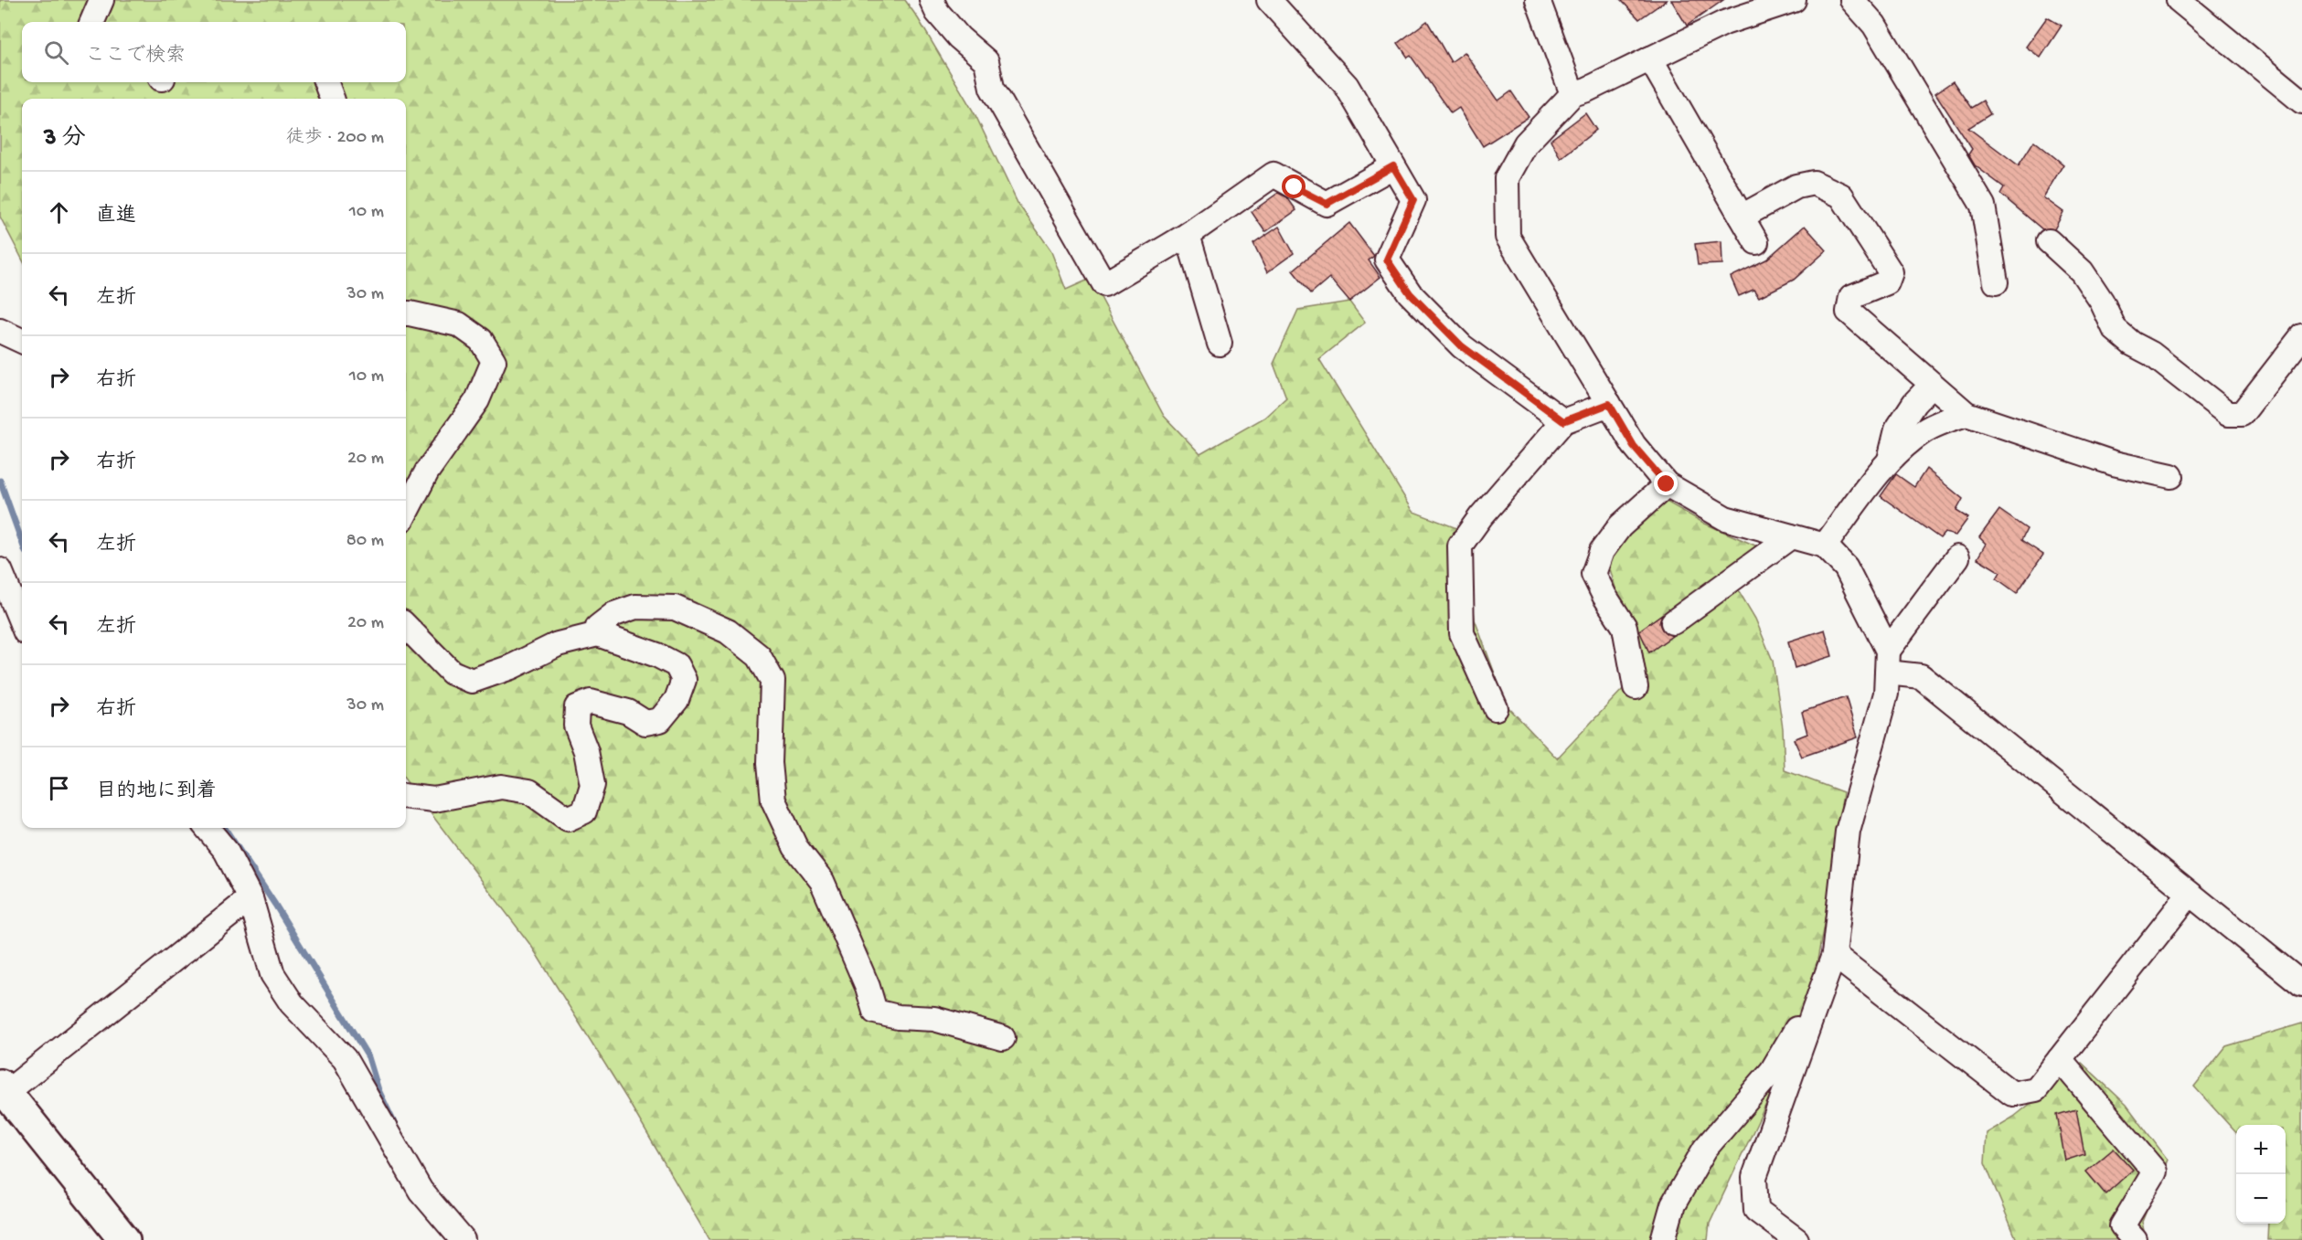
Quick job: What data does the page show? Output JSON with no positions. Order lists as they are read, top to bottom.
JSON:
{
  "page": {
    "search": "ここで検索",
    "heading": ["3 分", "徒歩 · 200 m"],
    "list": [
      ["直進", "10 m"],
      ["左折", "30 m"],
      ["右折", "10 m"],
      ["右折", "20 m"],
      ["左折", "80 m"],
      ["左折", "20 m"],
      ["右折", "30 m"],
      "目的地に到着"
    ],
    "map_buttons": ["+", "−"]
  }
}
